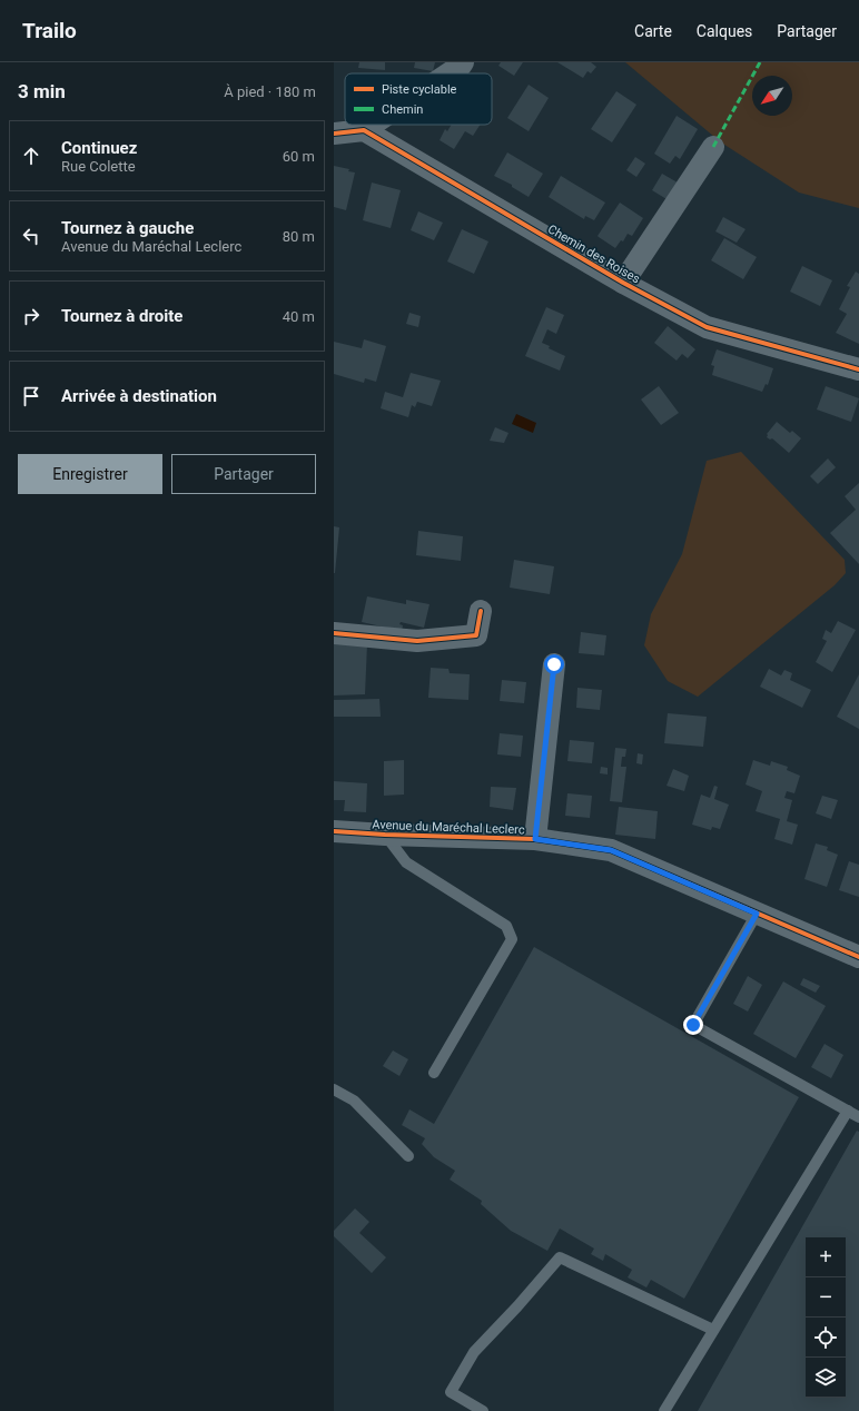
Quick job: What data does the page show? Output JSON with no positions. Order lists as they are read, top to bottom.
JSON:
{
  "streets": {
    "street": ["Chemin des Roises", "Avenue du Maréchal Leclerc"]
  },
  "legend": ["Piste cyclable", "Chemin"],
  "north": "bottom left",
  "page": {
    "header": "Trailo",
    "nav": ["Carte", "Calques", "Partager"],
    "heading": ["3 min", "À pied · 180 m"],
    "list": [
      ["Continuez", "Rue Colette", "60 m"],
      ["Tournez à gauche", "Avenue du Maréchal Leclerc", "80 m"],
      ["Tournez à droite", "40 m"],
      "Arrivée à destination"
    ],
    "buttons": ["Enregistrer", "Partager"],
    "map_buttons": ["+", "−"]
  }
}
